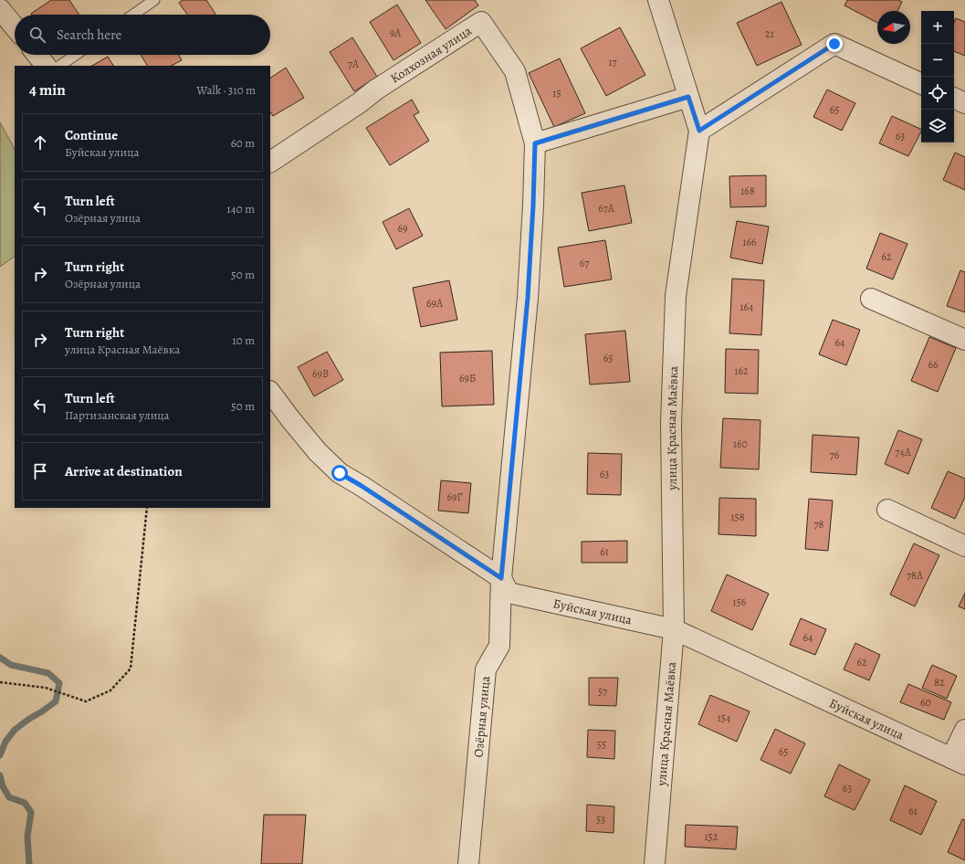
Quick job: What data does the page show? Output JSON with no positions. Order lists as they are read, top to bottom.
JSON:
{
  "streets": {
    "street": [
      "Колхозная улица",
      "улица Красная Маёвка",
      "Буйская улица",
      "Озёрная улица"
    ]
  },
  "crossings": [
    ["Колхозная улица", "Озёрная улица"],
    ["улица Красная Маёвка", "Буйская улица"],
    ["Буйская улица", "Озёрная улица"]
  ],
  "house_numbers": [
    "9А",
    "21",
    "17",
    "7А",
    "15",
    "65",
    "63",
    "168",
    "67А",
    "69",
    "166",
    "62",
    "67",
    "69А",
    "164",
    "64",
    "65",
    "66",
    "162",
    "69В",
    "69Б",
    "160",
    "74А",
    "76",
    "63",
    "69Г",
    "158",
    "78",
    "61",
    "78А",
    "156",
    "64",
    "62",
    "82",
    "57",
    "60",
    "154",
    "55",
    "65",
    "63",
    "61",
    "53",
    "152"
  ],
  "north": "left",
  "page": {
    "map_buttons": ["+", "−"],
    "search": "Search here",
    "heading": ["4 min", "Walk · 310 m"],
    "list": [
      ["Continue", "Буйская улица", "60 m"],
      ["Turn left", "Озёрная улица", "140 m"],
      ["Turn right", "Озёрная улица", "50 m"],
      ["Turn right", "улица Красная Маёвка", "10 m"],
      ["Turn left", "Партизанская улица", "50 m"],
      "Arrive at destination"
    ]
  }
}
